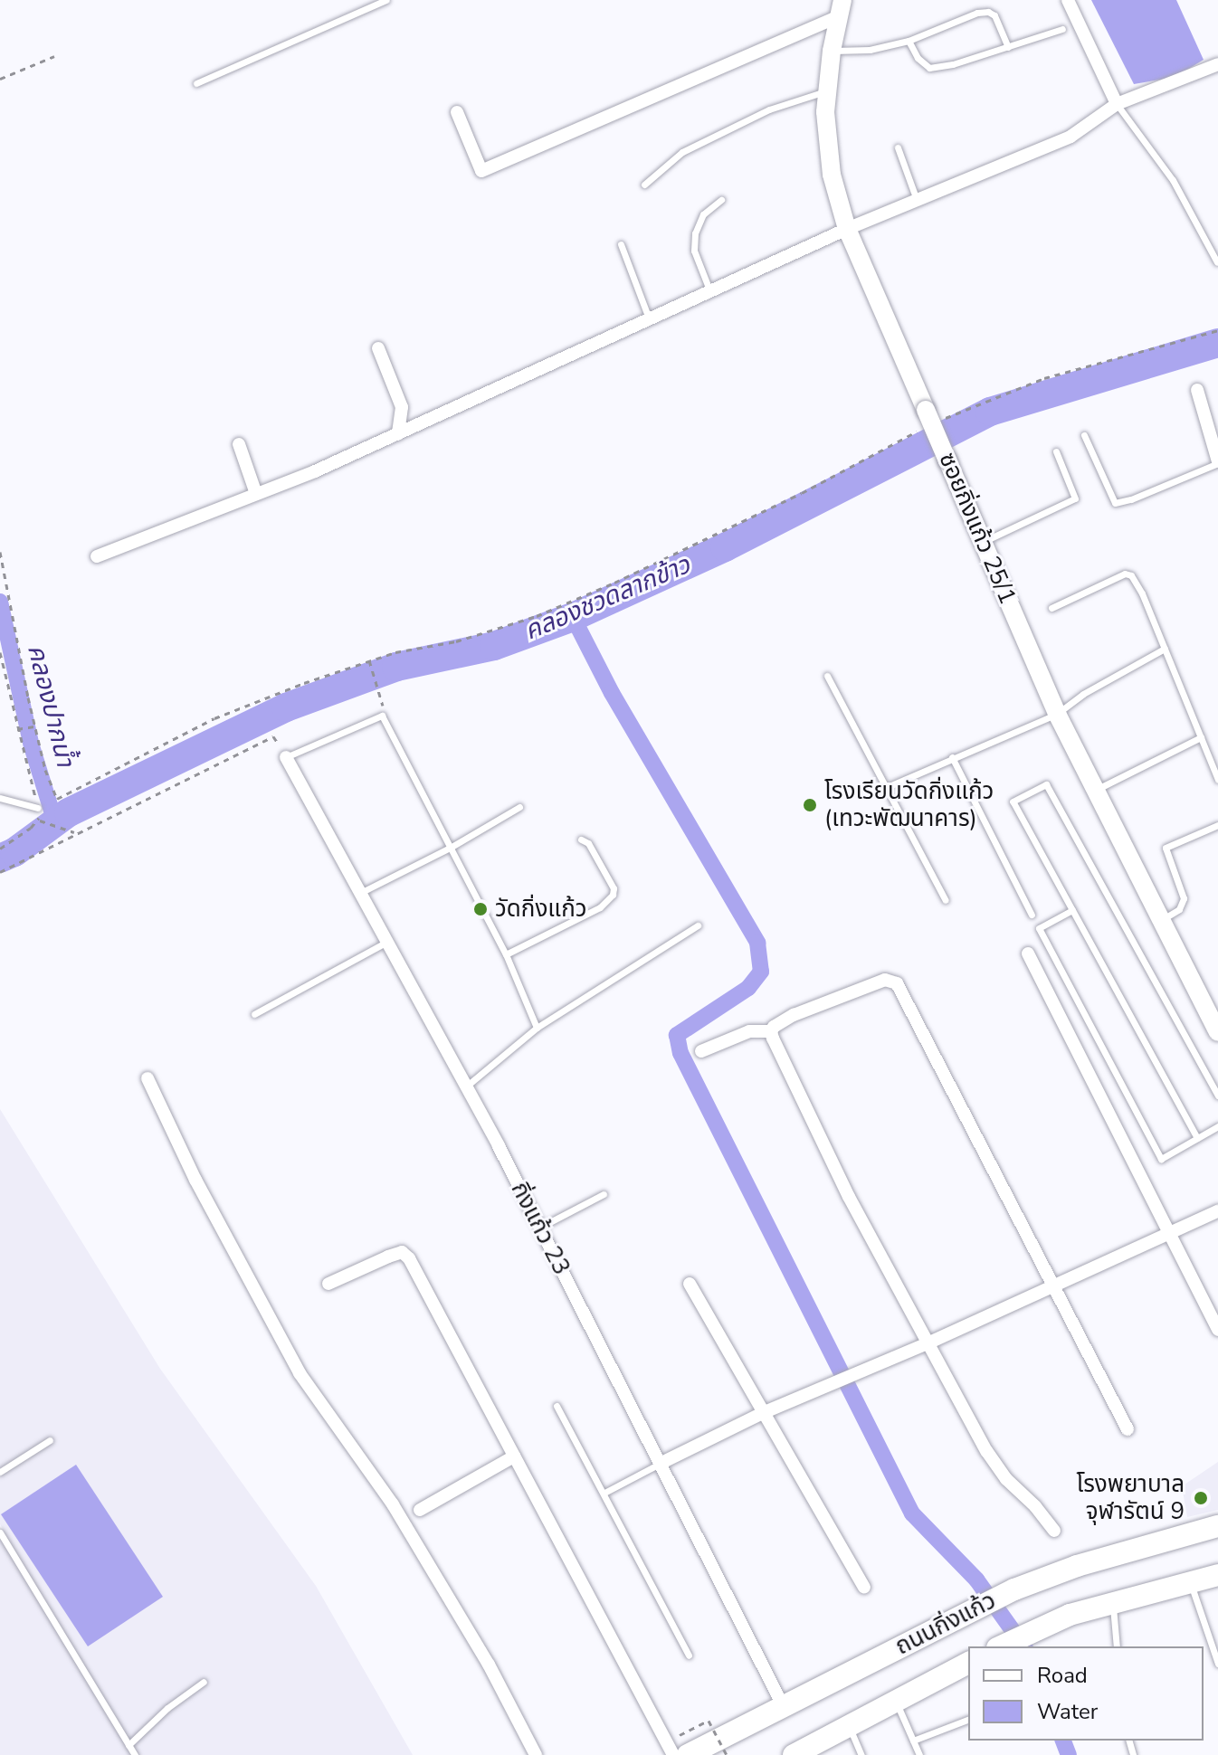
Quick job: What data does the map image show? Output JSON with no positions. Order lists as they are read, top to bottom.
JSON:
{
  "streets": {
    "main road": ["ถนนกิ่งแก้ว"],
    "street": ["ซอยกิ่งแก้ว 25/1", "กิ่งแก้ว 23"]
  },
  "crossings": [
    ["กิ่งแก้ว 23", "ถนนกิ่งแก้ว"]
  ],
  "water": ["คลองชวดลากข้าว", "คลองปากน้ำ"],
  "places": ["โรงเรียนวัดกิ่งแก้ว (เทวะพัฒนาคาร)", "วัดกิ่งแก้ว", "โรงพยาบาล จุฬารัตน์ 9"],
  "legend": ["Road", "Water"]
}
